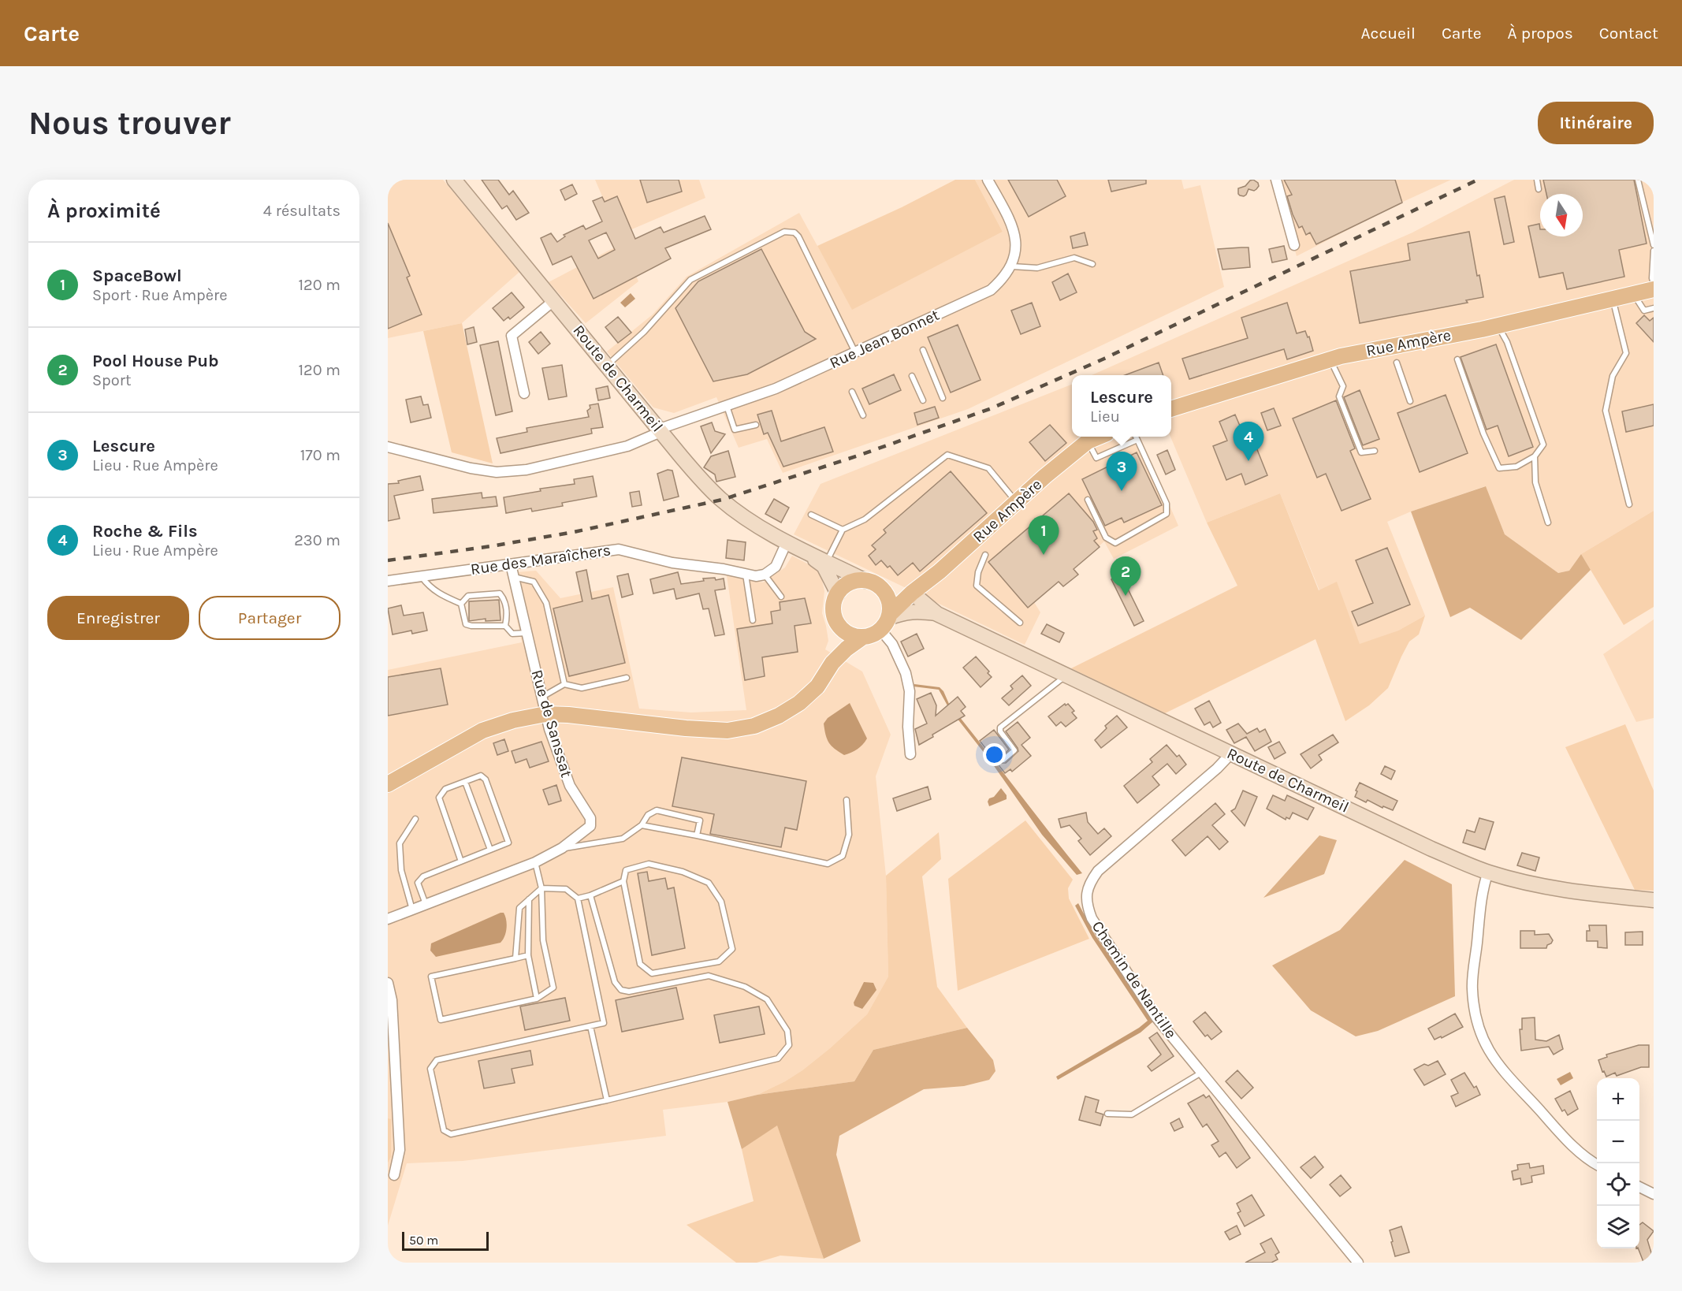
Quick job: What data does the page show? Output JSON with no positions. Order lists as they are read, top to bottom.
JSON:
{
  "streets": {
    "main road": ["Rue Ampère", "Route de Charmeil"],
    "street": [
      "Rue Jean Bonnet",
      "Rue des Maraîchers",
      "Rue de Sanssat",
      "Chemin de Nantille"
    ]
  },
  "crossings": [
    ["Rue Jean Bonnet", "Route de Charmeil"],
    ["Rue Ampère", "Route de Charmeil"],
    ["Route de Charmeil", "Chemin de Nantille"],
    ["Rue des Maraîchers", "Rue de Sanssat"]
  ],
  "scale_bar": "50 m",
  "north": "bottom",
  "page": {
    "header": "Carte",
    "nav": [
      "Accueil",
      "Carte",
      "À propos",
      "Contact"
    ],
    "buttons": [
      "Itinéraire",
      ["Enregistrer", "Partager"]
    ],
    "title": "Nous trouver",
    "heading": ["À proximité", "4 résultats"],
    "list": [
      {
        "mark": "1",
        "name": "SpaceBowl",
        "note": "Sport · Rue Ampère",
        "value": "120 m"
      },
      {
        "mark": "2",
        "name": "Pool House Pub",
        "note": "Sport",
        "value": "120 m"
      },
      {
        "mark": "3",
        "name": "Lescure",
        "note": "Lieu · Rue Ampère",
        "value": "170 m"
      },
      {
        "mark": "4",
        "name": "Roche & Fils",
        "note": "Lieu · Rue Ampère",
        "value": "230 m"
      }
    ],
    "popup": ["Lescure", "Lieu"],
    "pins": [
      "4",
      "3",
      "1",
      "2"
    ],
    "map_buttons": ["+", "−"],
    "scale": "50 m"
  }
}
